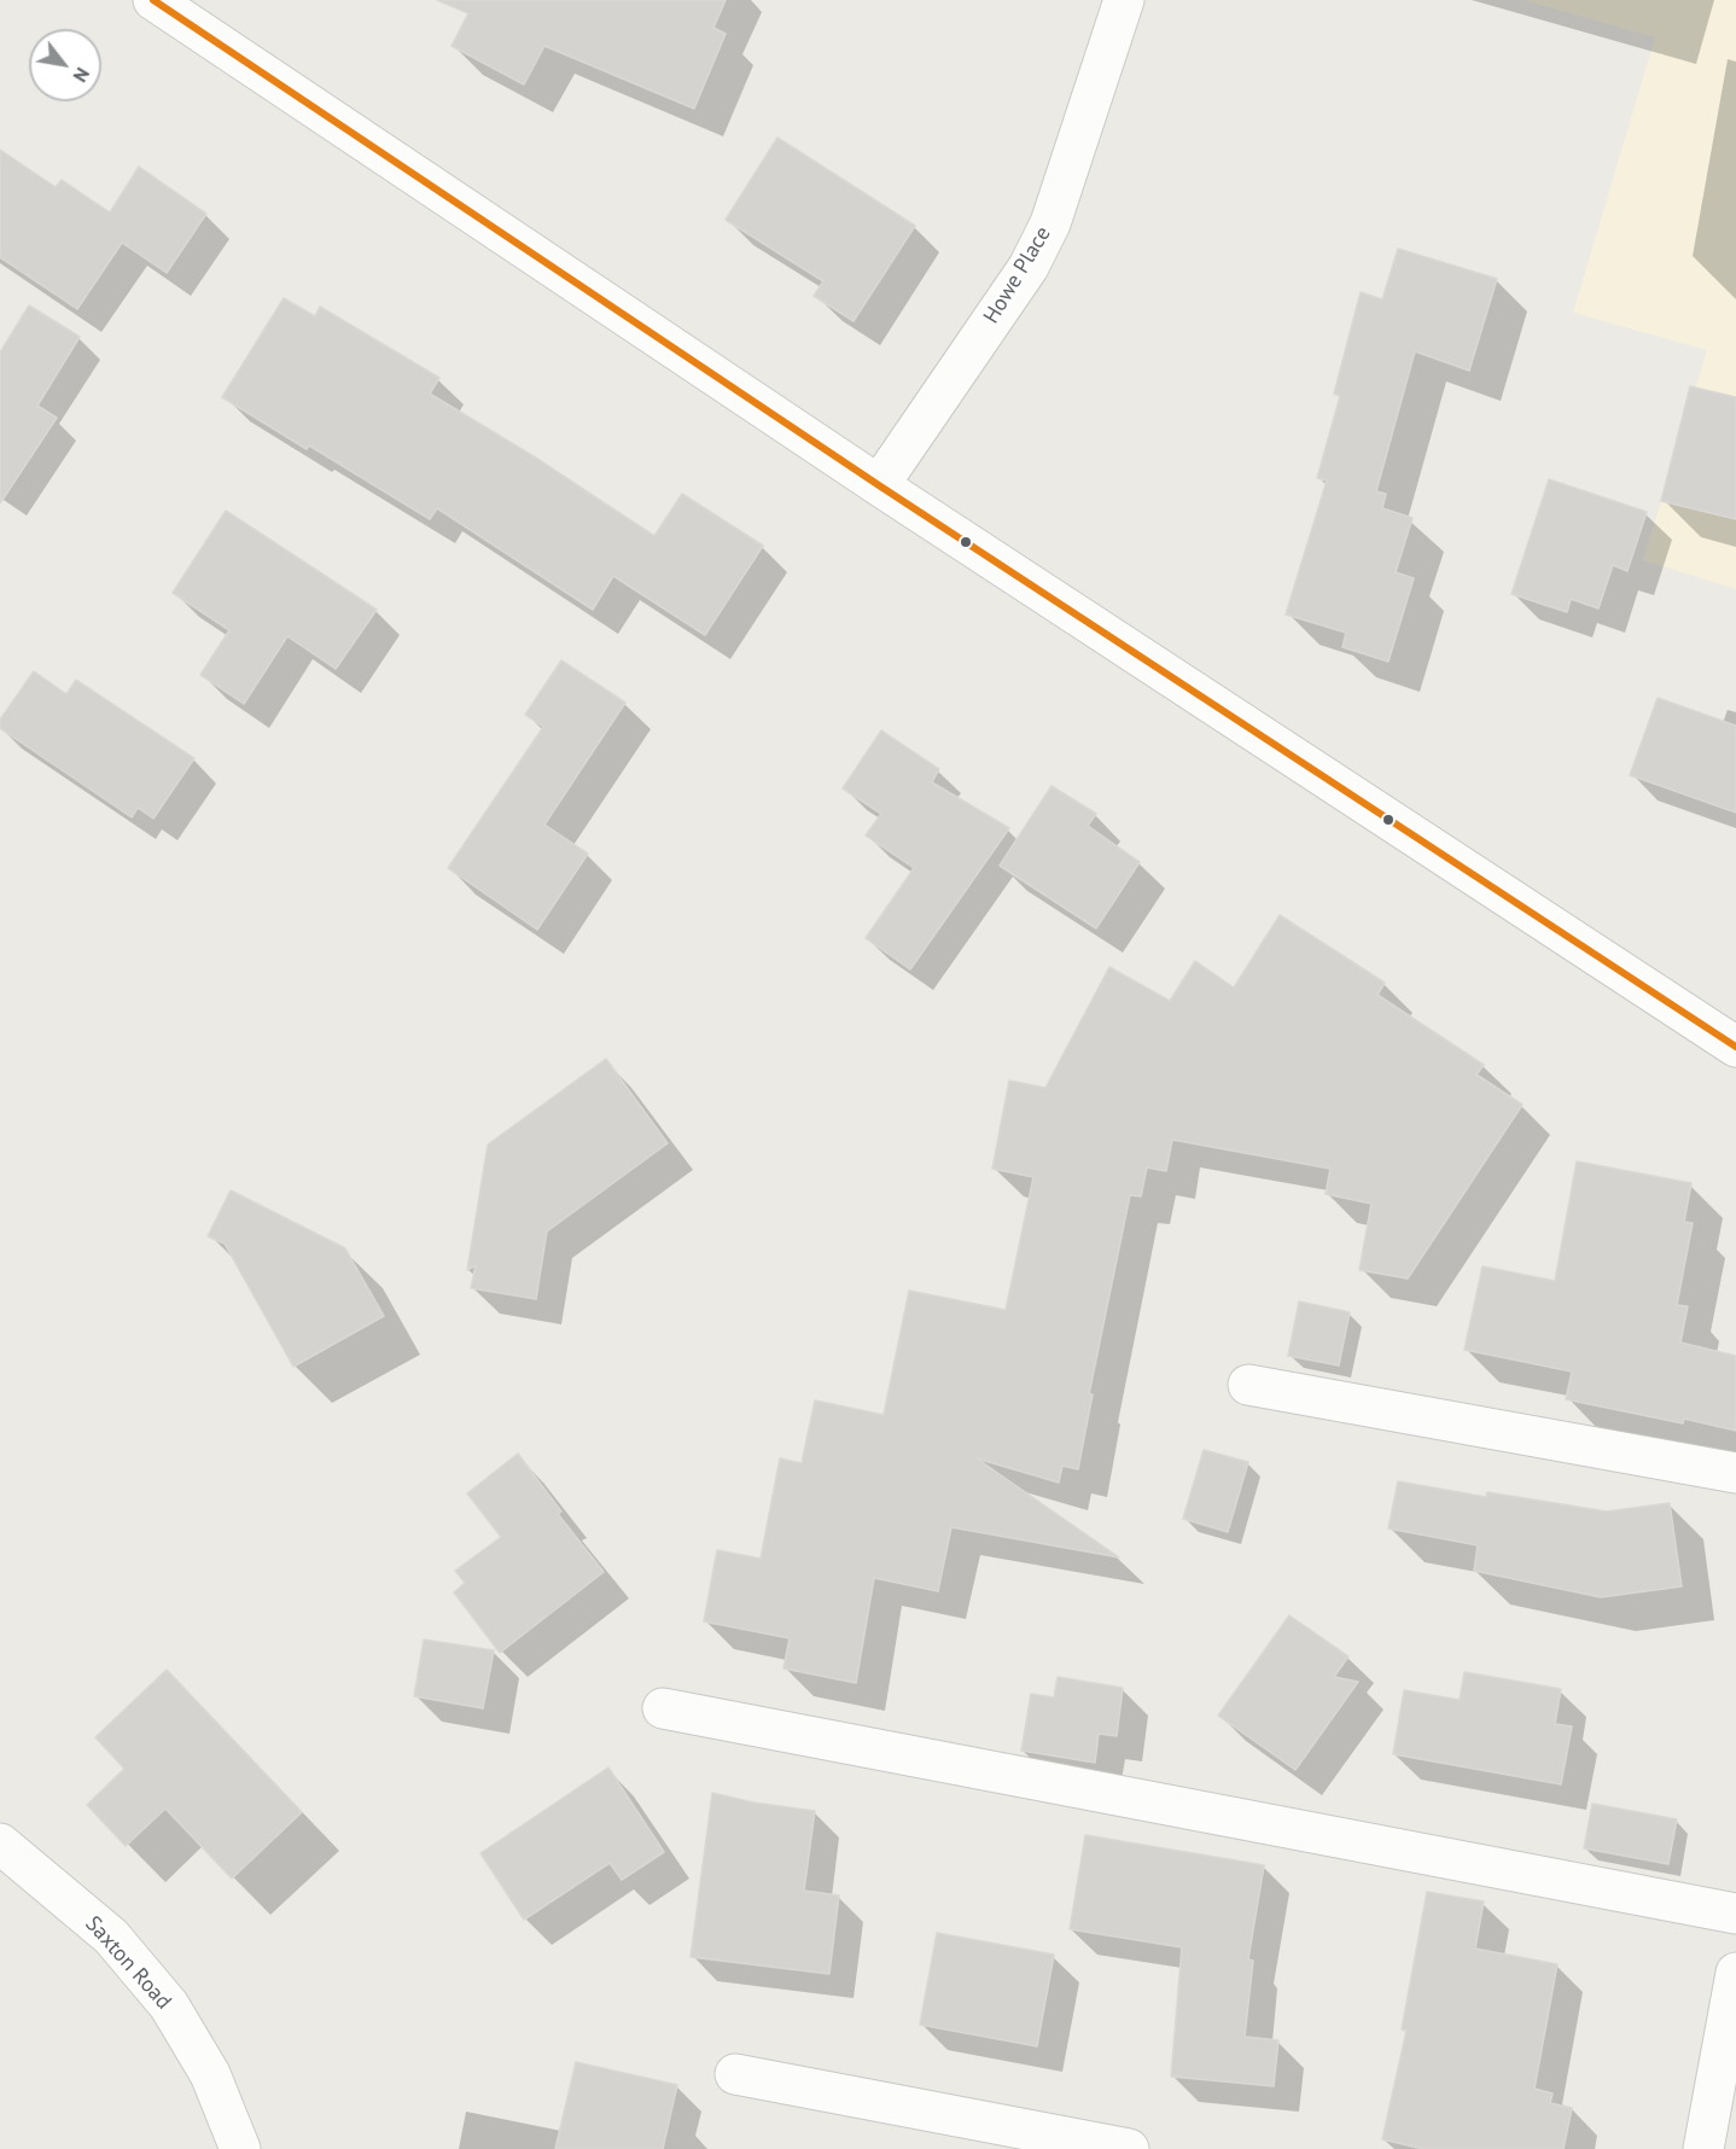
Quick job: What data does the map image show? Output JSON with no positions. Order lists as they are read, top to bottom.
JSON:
{
  "streets": {
    "street": ["Howe Place", "Saxton Road"]
  },
  "north": "bottom right"
}
